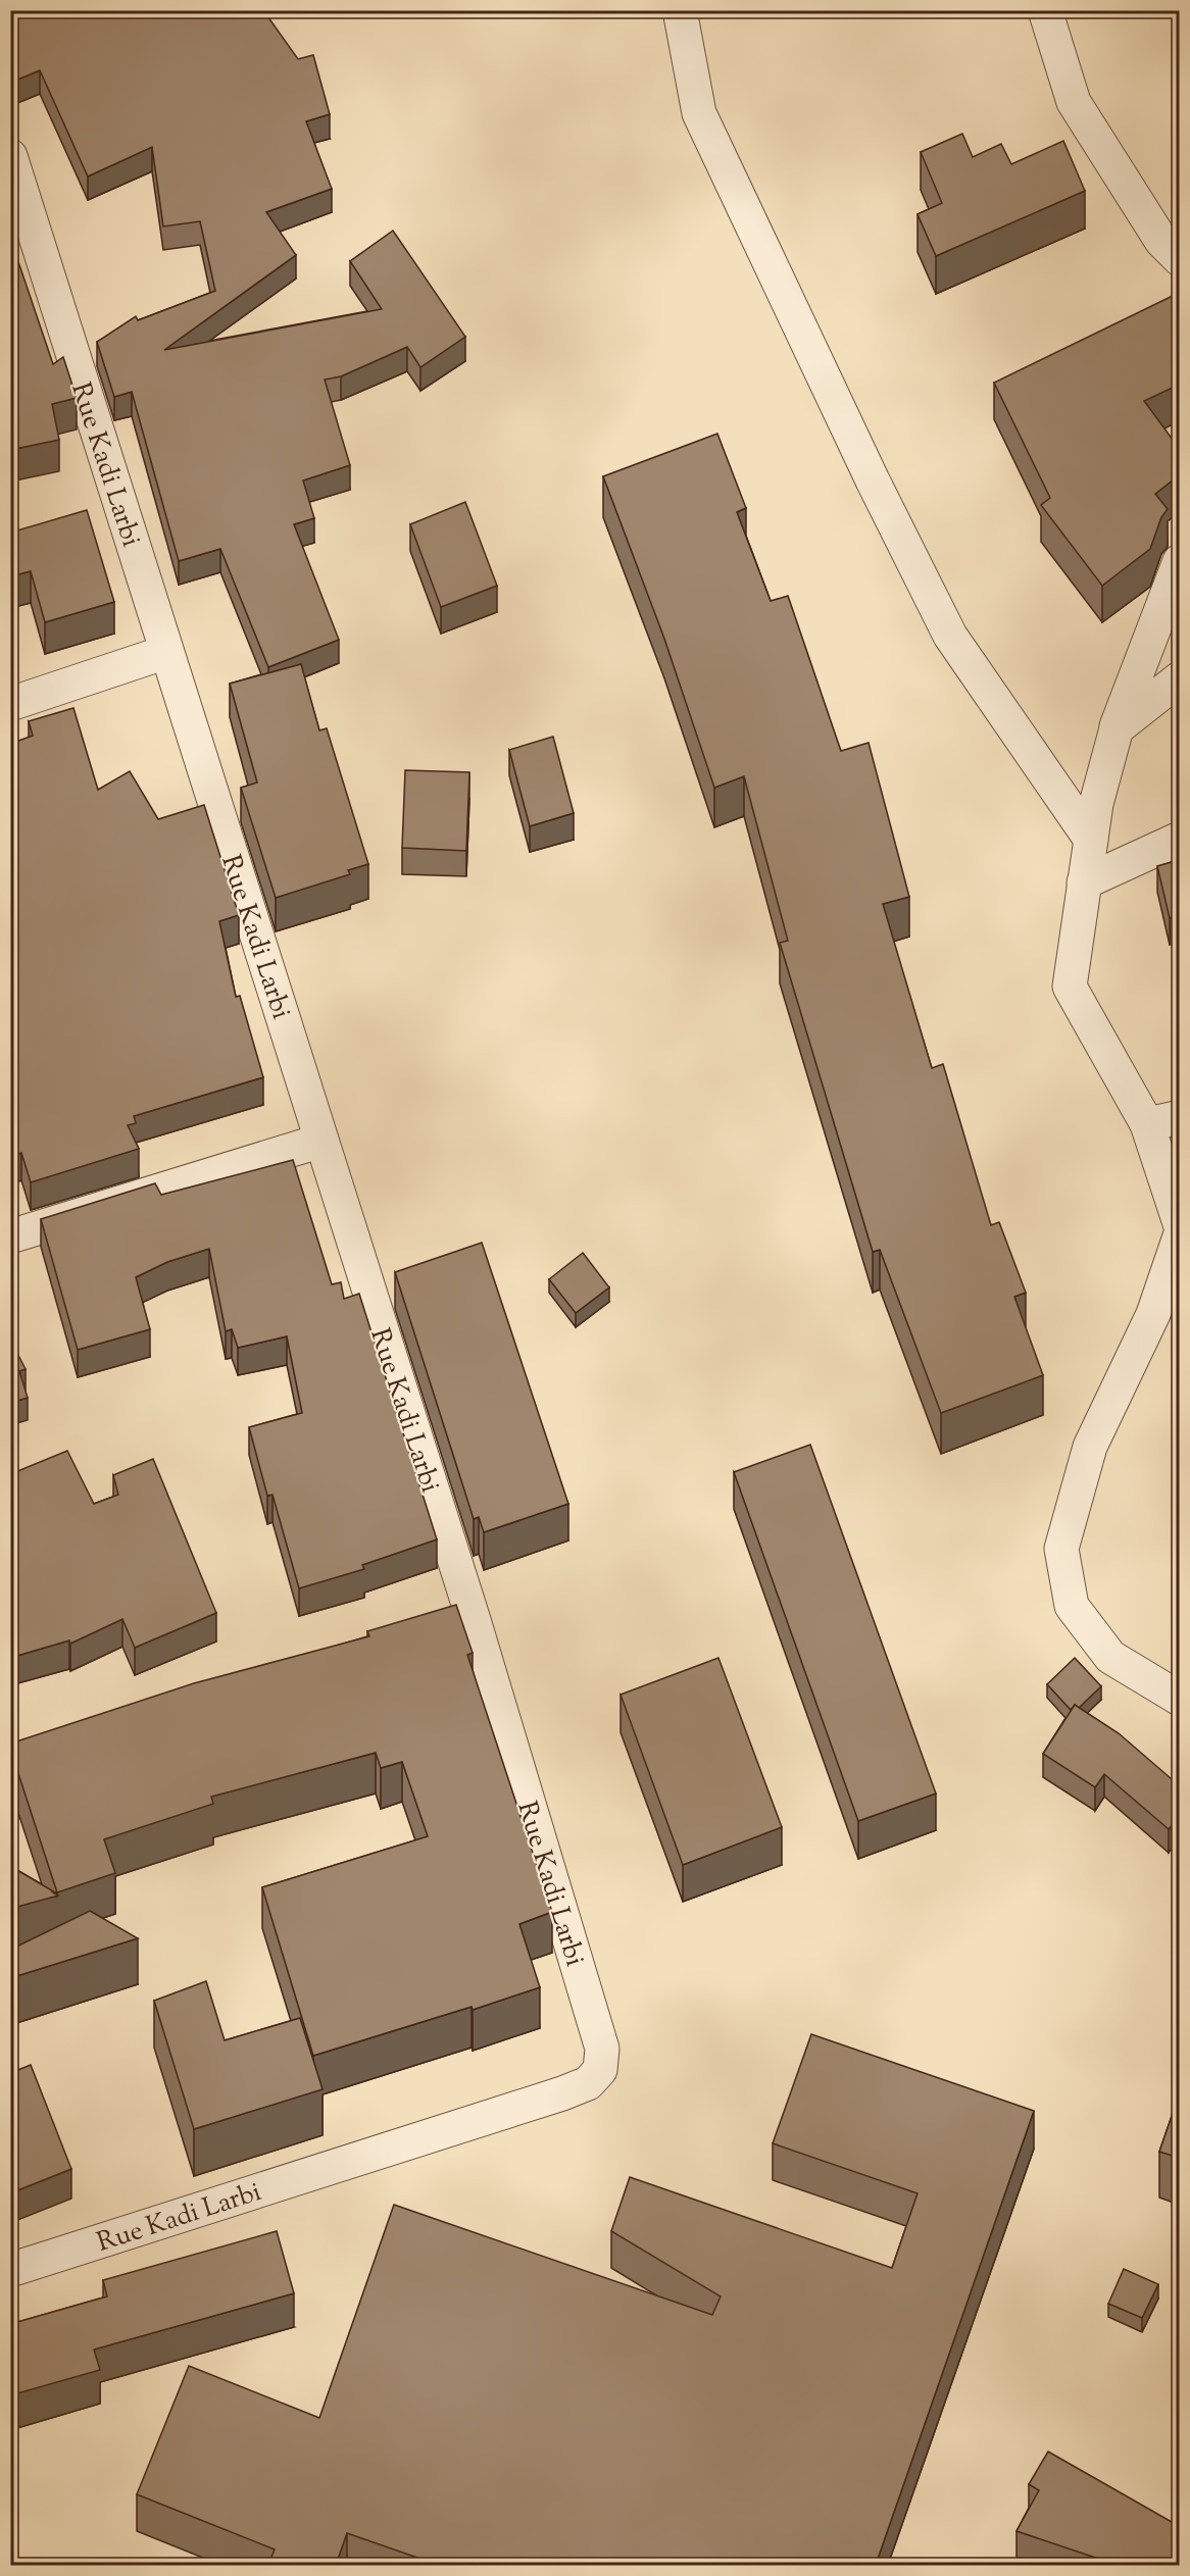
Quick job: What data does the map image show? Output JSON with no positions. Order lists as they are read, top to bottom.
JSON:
{
  "streets": {
    "street": ["Rue Kadi Larbi"]
  }
}
